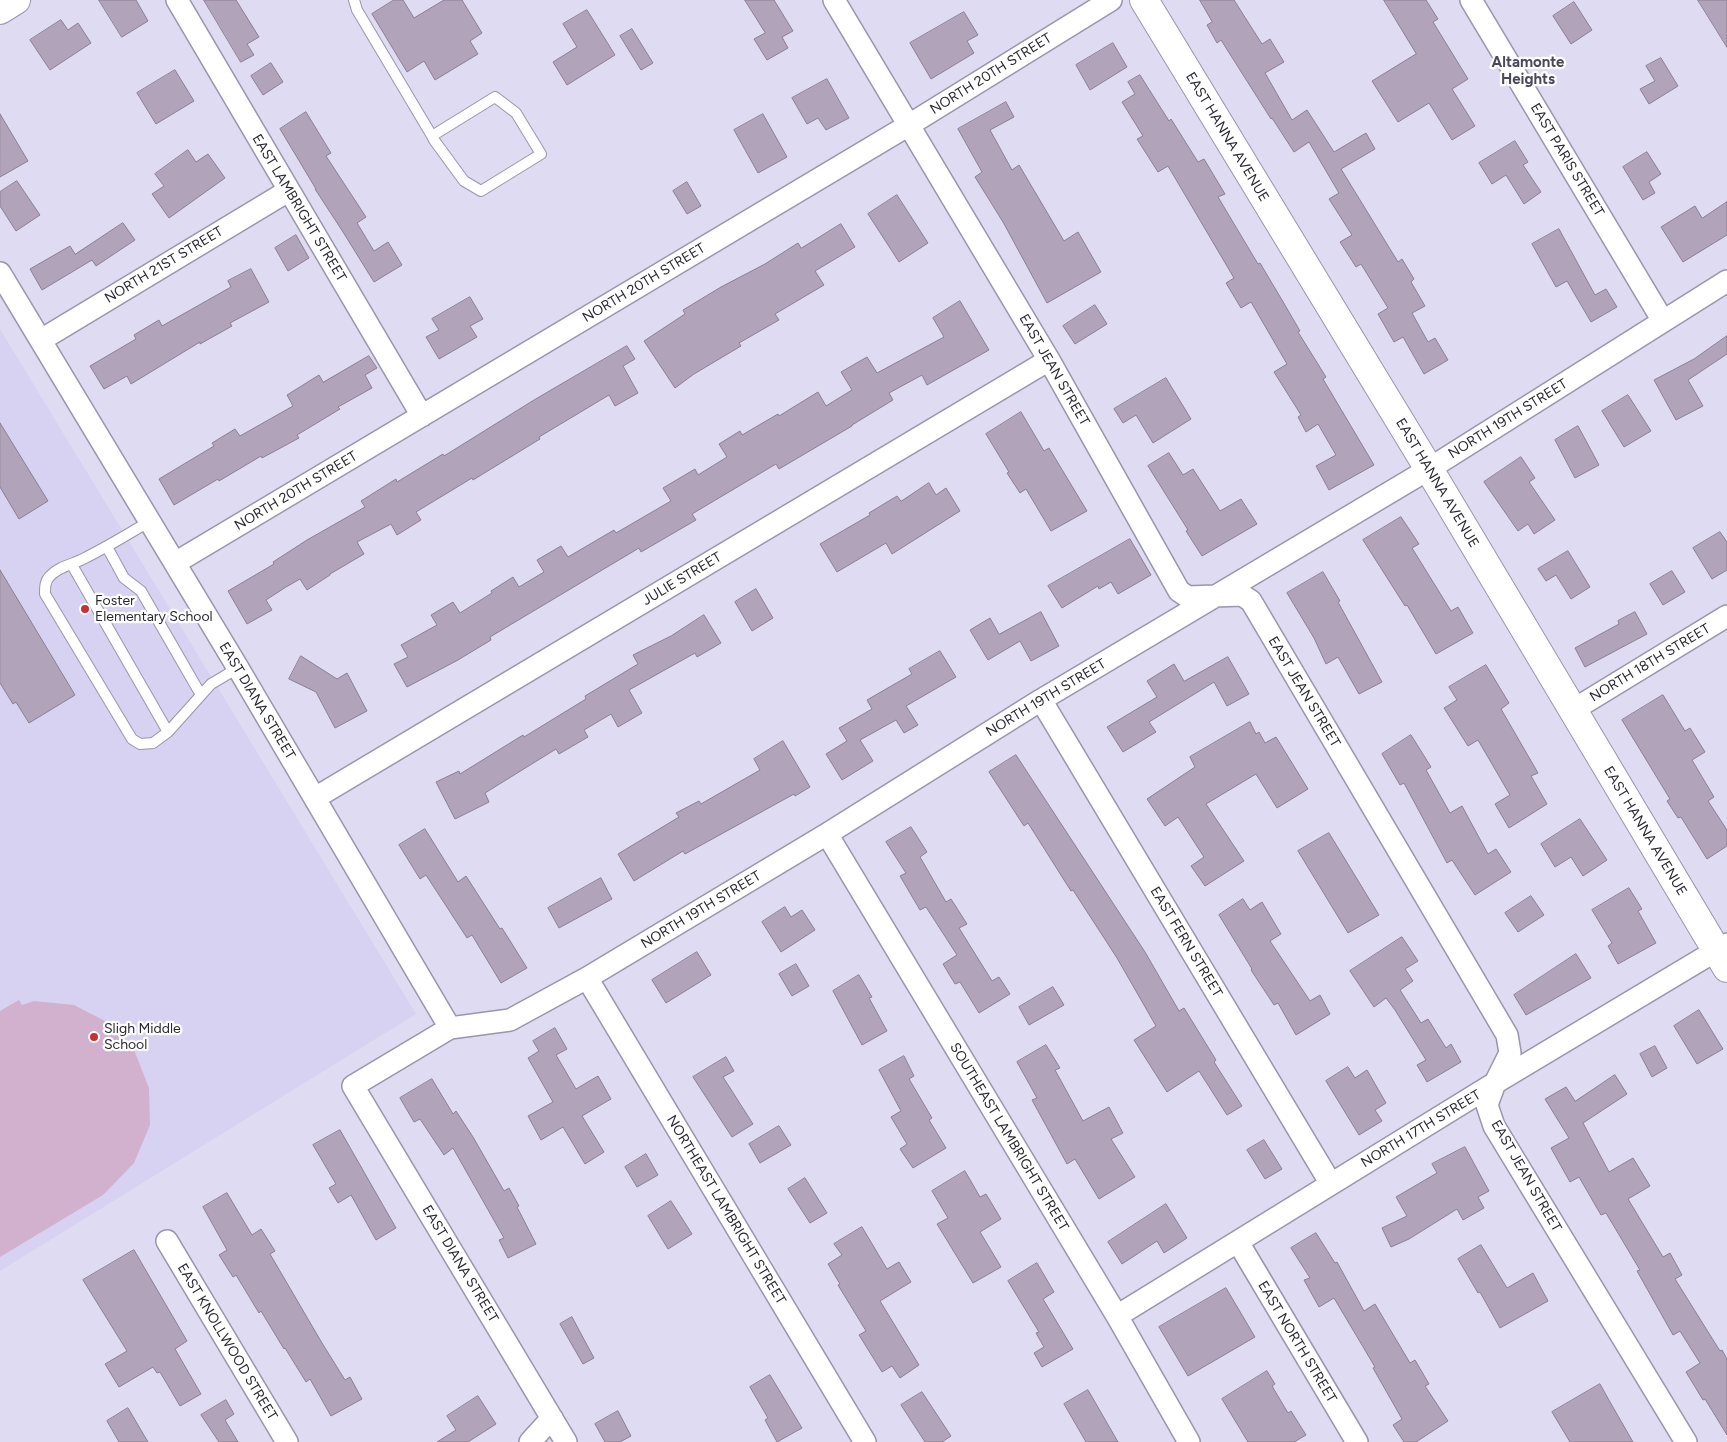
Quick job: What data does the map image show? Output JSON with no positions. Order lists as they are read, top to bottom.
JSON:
{
  "streets": {
    "street": [
      "NORTH 20TH STREET",
      "EAST HANNA AVENUE",
      "EAST PARIS STREET",
      "EAST LAMBRIGHT STREET",
      "NORTH 21ST STREET",
      "EAST JEAN STREET",
      "NORTH 19TH STREET",
      "JULIE STREET",
      "NORTH 18TH STREET",
      "EAST DIANA STREET",
      "EAST FERN STREET",
      "NORTH 17TH STREET",
      "SOUTHEAST LAMBRIGHT STREET",
      "NORTHEAST LAMBRIGHT STREET",
      "EAST KNOLLWOOD STREET",
      "EAST NORTH STREET"
    ]
  },
  "crossings": [
    ["NORTH 20TH STREET", "EAST LAMBRIGHT STREET"],
    ["NORTH 20TH STREET", "EAST JEAN STREET"],
    ["NORTH 20TH STREET", "EAST DIANA STREET"],
    ["EAST HANNA AVENUE", "NORTH 19TH STREET"],
    ["EAST HANNA AVENUE", "NORTH 18TH STREET"],
    ["EAST HANNA AVENUE", "NORTH 17TH STREET"],
    ["EAST PARIS STREET", "NORTH 19TH STREET"],
    ["EAST LAMBRIGHT STREET", "NORTH 21ST STREET"],
    ["NORTH 21ST STREET", "EAST DIANA STREET"],
    ["EAST JEAN STREET", "NORTH 19TH STREET"],
    ["EAST JEAN STREET", "JULIE STREET"],
    ["EAST JEAN STREET", "NORTH 17TH STREET"],
    ["NORTH 19TH STREET", "EAST DIANA STREET"],
    ["NORTH 19TH STREET", "EAST FERN STREET"],
    ["NORTH 19TH STREET", "SOUTHEAST LAMBRIGHT STREET"],
    ["NORTH 19TH STREET", "NORTHEAST LAMBRIGHT STREET"],
    ["JULIE STREET", "EAST DIANA STREET"],
    ["EAST FERN STREET", "NORTH 17TH STREET"],
    ["NORTH 17TH STREET", "SOUTHEAST LAMBRIGHT STREET"],
    ["NORTH 17TH STREET", "EAST NORTH STREET"]
  ],
  "districts": ["Altamonte Heights"],
  "places": ["Foster Elementary School", "Sligh Middle School"]
}
